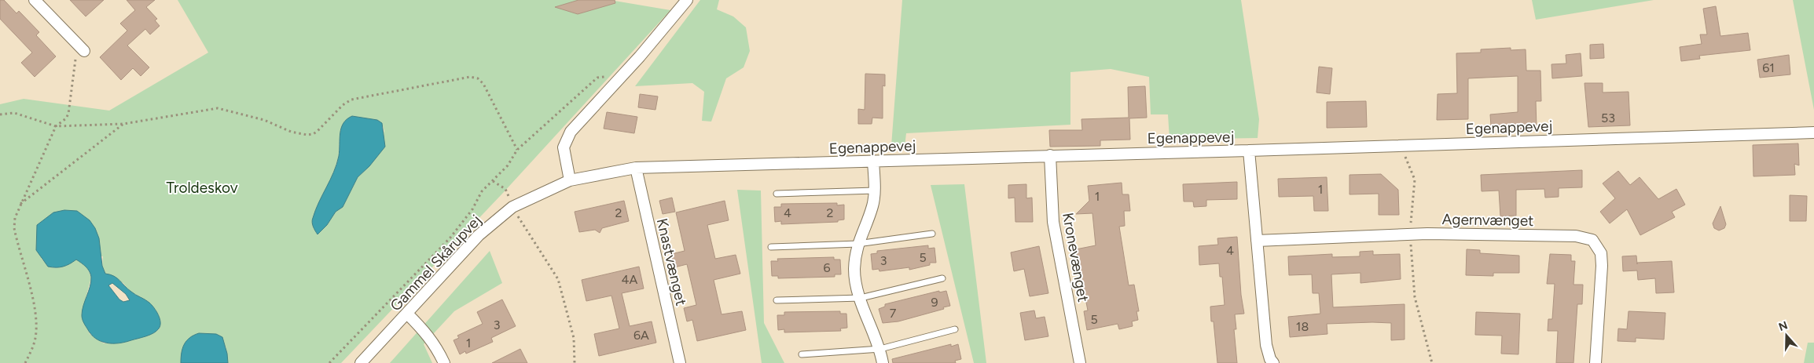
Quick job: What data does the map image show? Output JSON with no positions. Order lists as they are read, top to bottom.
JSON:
{
  "streets": {
    "street": [
      "Egenappevej",
      "Agernvænget",
      "Kronevænget",
      "Knastvænget",
      "Gammel Skårupvej"
    ]
  },
  "crossings": [
    ["Egenappevej", "Kronevænget"],
    ["Egenappevej", "Knastvænget"],
    ["Egenappevej", "Gammel Skårupvej"]
  ],
  "parks": ["Troldeskov"],
  "house_numbers": [
    "61",
    "53",
    "1",
    "1",
    "2",
    "4",
    "2",
    "4",
    "5",
    "3",
    "6",
    "4A",
    "9",
    "7",
    "5",
    "3",
    "18",
    "6A",
    "1"
  ],
  "north": "top"
}
